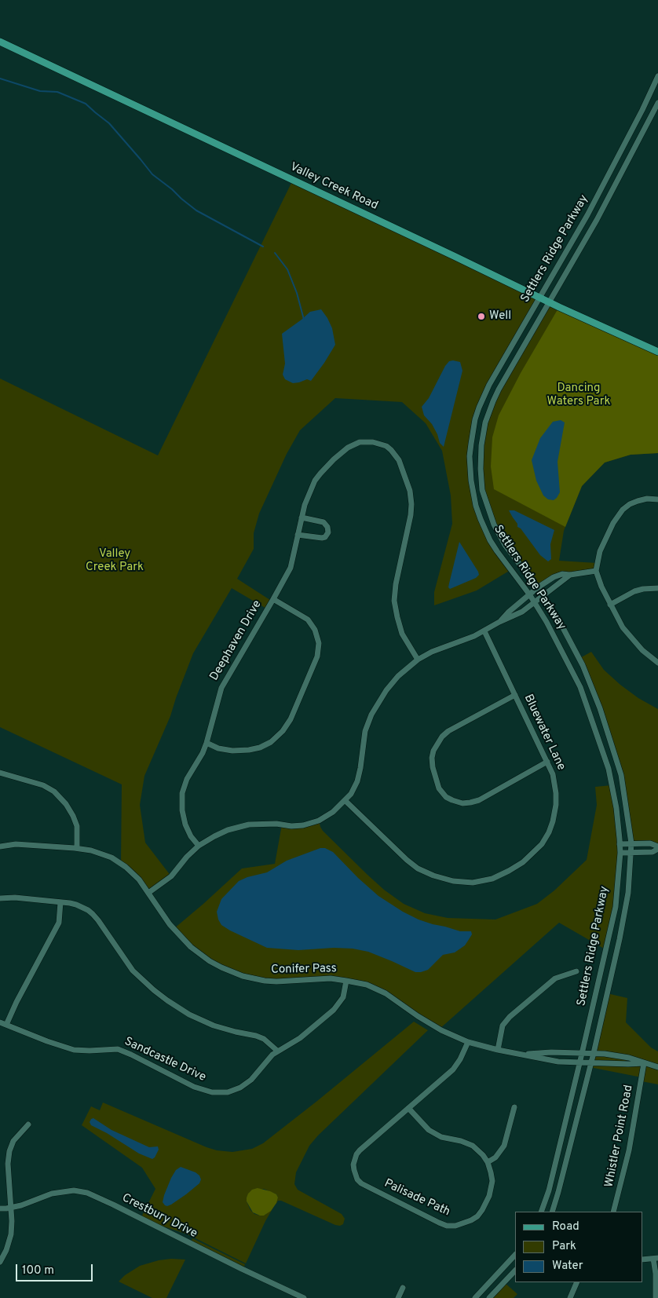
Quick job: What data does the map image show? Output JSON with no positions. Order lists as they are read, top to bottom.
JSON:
{
  "streets": {
    "main road": ["Valley Creek Road"],
    "street": [
      "Settlers Ridge Parkway",
      "Deephaven Drive",
      "Bluewater Lane",
      "Conifer Pass",
      "Sandcastle Drive",
      "Whistler Point Road",
      "Palisade Path",
      "Crestbury Drive"
    ]
  },
  "crossings": [
    ["Valley Creek Road", "Settlers Ridge Parkway"],
    ["Settlers Ridge Parkway", "Conifer Pass"],
    ["Conifer Pass", "Sandcastle Drive"],
    ["Conifer Pass", "Whistler Point Road"],
    ["Conifer Pass", "Palisade Path"]
  ],
  "parks": ["Dancing Waters Park", "Valley Creek Park"],
  "places": ["Well"],
  "legend": ["Road", "Park", "Water"],
  "scale_bar": "100 m"
}
